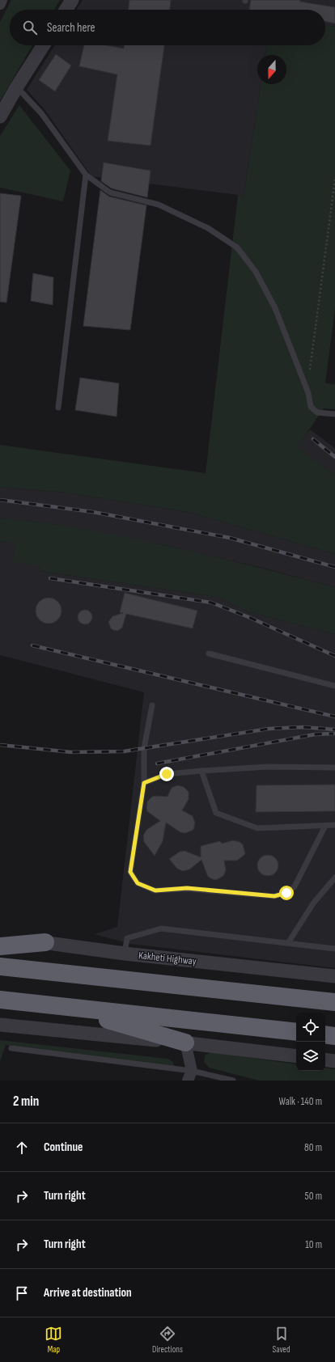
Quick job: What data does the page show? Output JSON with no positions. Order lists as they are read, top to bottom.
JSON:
{
  "streets": {
    "street": ["Kakheti Highway"]
  },
  "north": "bottom",
  "page": {
    "search": "Search here",
    "heading": ["2 min", "Walk · 140 m"],
    "list": [
      ["Continue", "80 m"],
      ["Turn right", "50 m"],
      ["Turn right", "10 m"],
      "Arrive at destination"
    ],
    "nav": ["Map", "Directions", "Saved"]
  }
}
